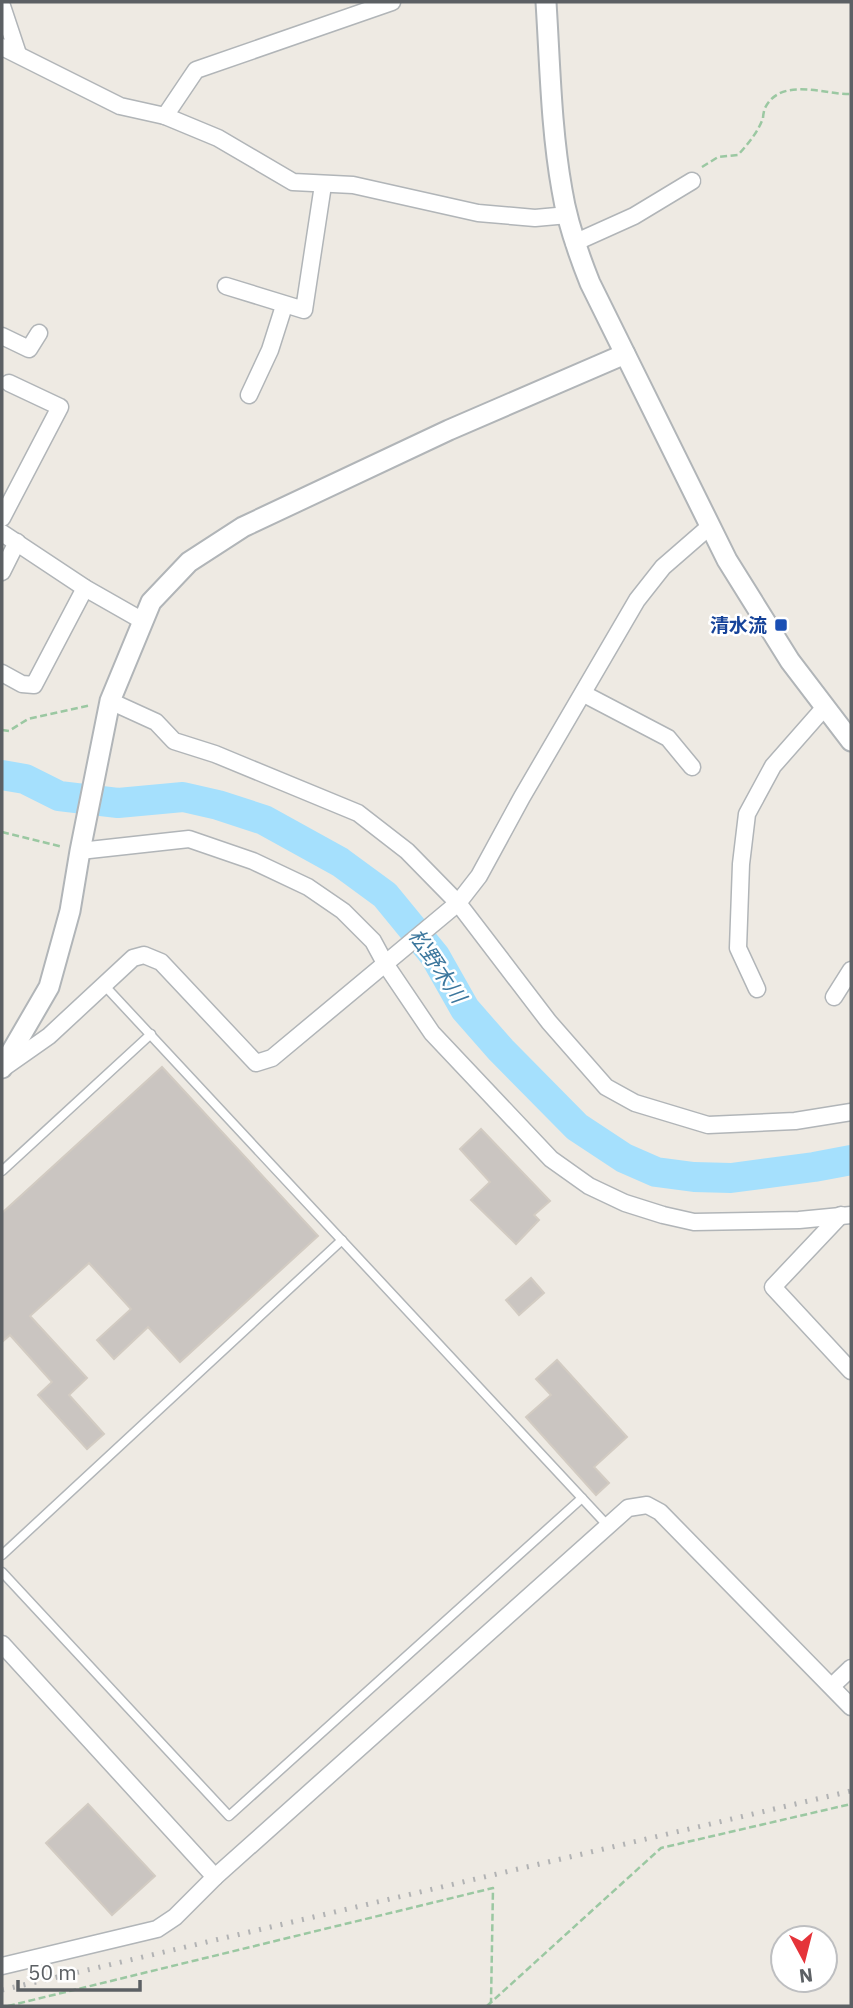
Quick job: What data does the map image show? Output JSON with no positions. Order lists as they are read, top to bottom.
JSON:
{
  "water": ["松野木川"],
  "places": {
    "transit": ["清水流"]
  },
  "scale_bar": "50 m",
  "north": "bottom"
}
